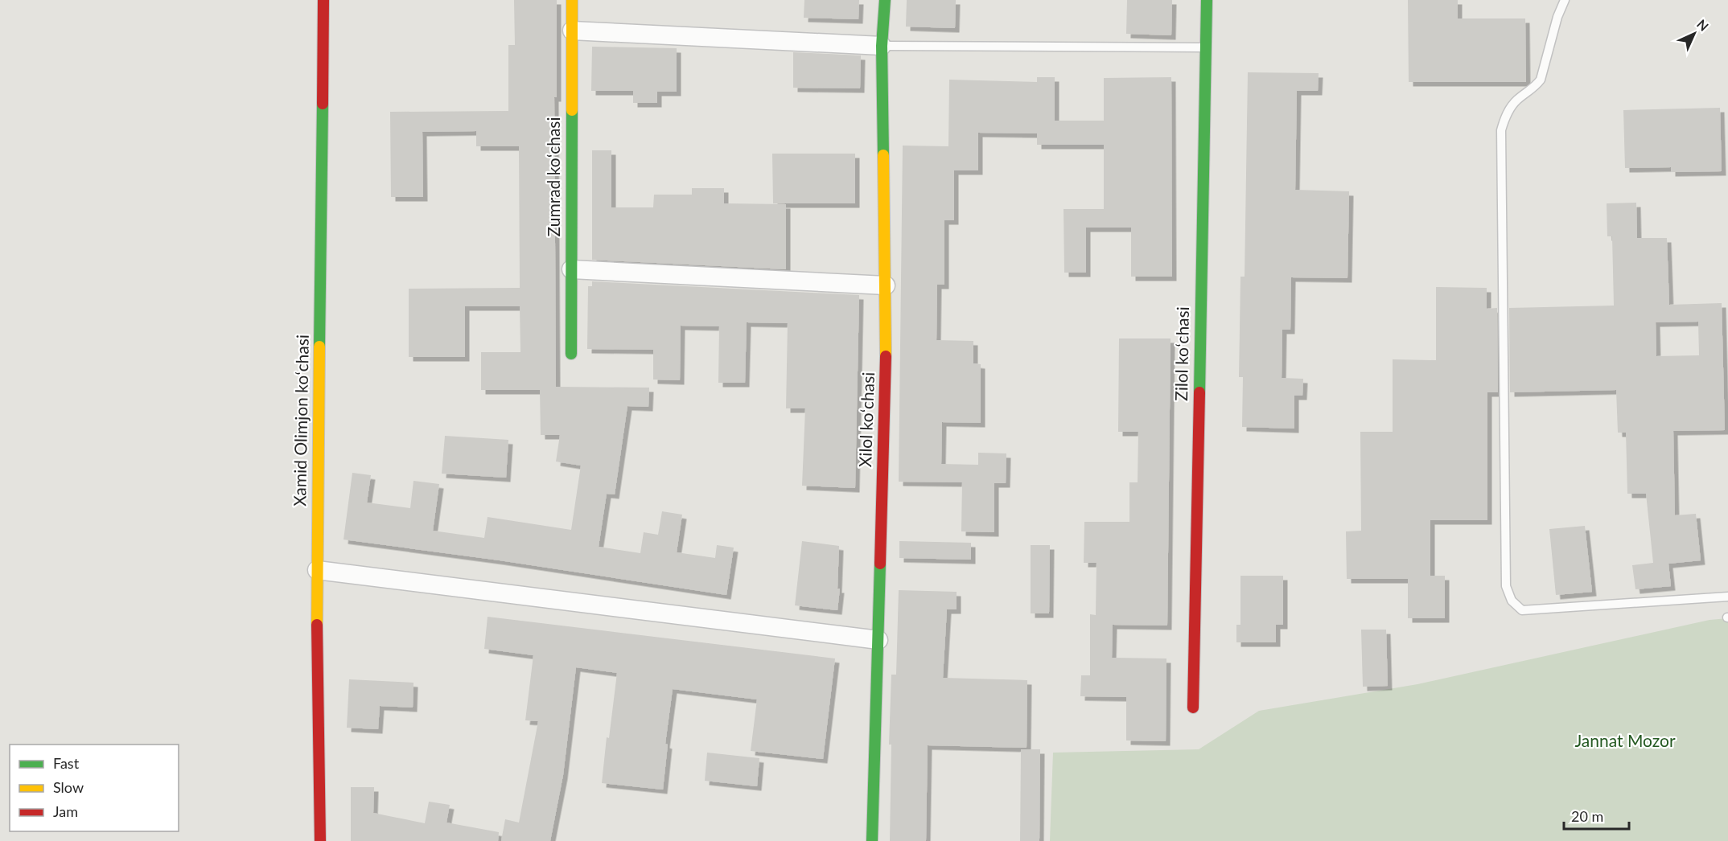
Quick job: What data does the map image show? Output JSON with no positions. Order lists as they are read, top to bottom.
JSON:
{
  "streets": {
    "street": [
      "Zumrad koʻchasi",
      "Zilol koʻchasi",
      "Xilol koʻchasi",
      "Xamid Olimjon koʻchasi"
    ]
  },
  "parks": ["Jannat Mozor"],
  "legend": ["Fast", "Slow", "Jam"],
  "scale_bar": "20 m",
  "north": "top right"
}
